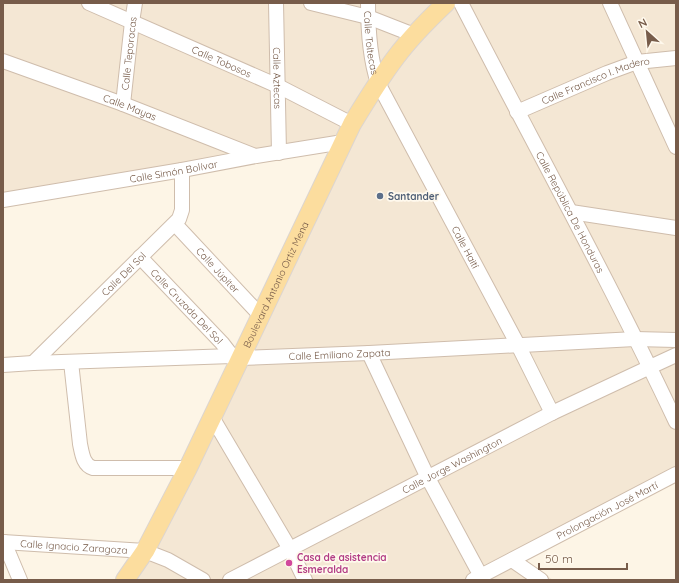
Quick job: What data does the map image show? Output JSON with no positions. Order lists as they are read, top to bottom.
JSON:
{
  "streets": {
    "main road": ["Boulevard Antonio Ortiz Mena"],
    "street": [
      "Calle Toltecas",
      "Calle Teporacas",
      "Calle Tobosos",
      "Calle Aztecas",
      "Calle Francisco I. Madero",
      "Calle Mayas",
      "Calle Simón Bolívar",
      "Calle República De Honduras",
      "Calle Haití",
      "Calle Júpiter",
      "Calle Del Sol",
      "Calle Cruzada Del Sol",
      "Calle Emiliano Zapata",
      "Calle Jorge Washington",
      "Prolongación José Martí",
      "Calle Ignacio Zaragoza"
    ]
  },
  "crossings": [
    ["Calle Toltecas", "Calle Haití"],
    ["Calle Toltecas", "Boulevard Antonio Ortiz Mena"],
    ["Calle Teporacas", "Calle Tobosos"],
    ["Calle Teporacas", "Calle Mayas"],
    ["Calle Tobosos", "Calle Aztecas"],
    ["Calle Tobosos", "Boulevard Antonio Ortiz Mena"],
    ["Calle Aztecas", "Calle Simón Bolívar"],
    ["Calle Francisco I. Madero", "Calle República De Honduras"],
    ["Calle Mayas", "Calle Simón Bolívar"],
    ["Calle Simón Bolívar", "Calle Del Sol"],
    ["Calle Simón Bolívar", "Boulevard Antonio Ortiz Mena"],
    ["Calle República De Honduras", "Calle Emiliano Zapata"],
    ["Calle República De Honduras", "Calle Jorge Washington"],
    ["Calle Haití", "Boulevard Antonio Ortiz Mena"],
    ["Calle Haití", "Calle Emiliano Zapata"],
    ["Calle Haití", "Calle Jorge Washington"],
    ["Calle Júpiter", "Calle Del Sol"],
    ["Calle Júpiter", "Boulevard Antonio Ortiz Mena"],
    ["Calle Del Sol", "Calle Cruzada Del Sol"],
    ["Calle Del Sol", "Calle Emiliano Zapata"],
    ["Boulevard Antonio Ortiz Mena", "Calle Cruzada Del Sol"],
    ["Boulevard Antonio Ortiz Mena", "Calle Emiliano Zapata"],
    ["Boulevard Antonio Ortiz Mena", "Calle Ignacio Zaragoza"],
    ["Calle Cruzada Del Sol", "Calle Emiliano Zapata"]
  ],
  "places": ["Santander", "Casa de asistencia Esmeralda"],
  "scale_bar": "50 m",
  "north": "top left"
}
